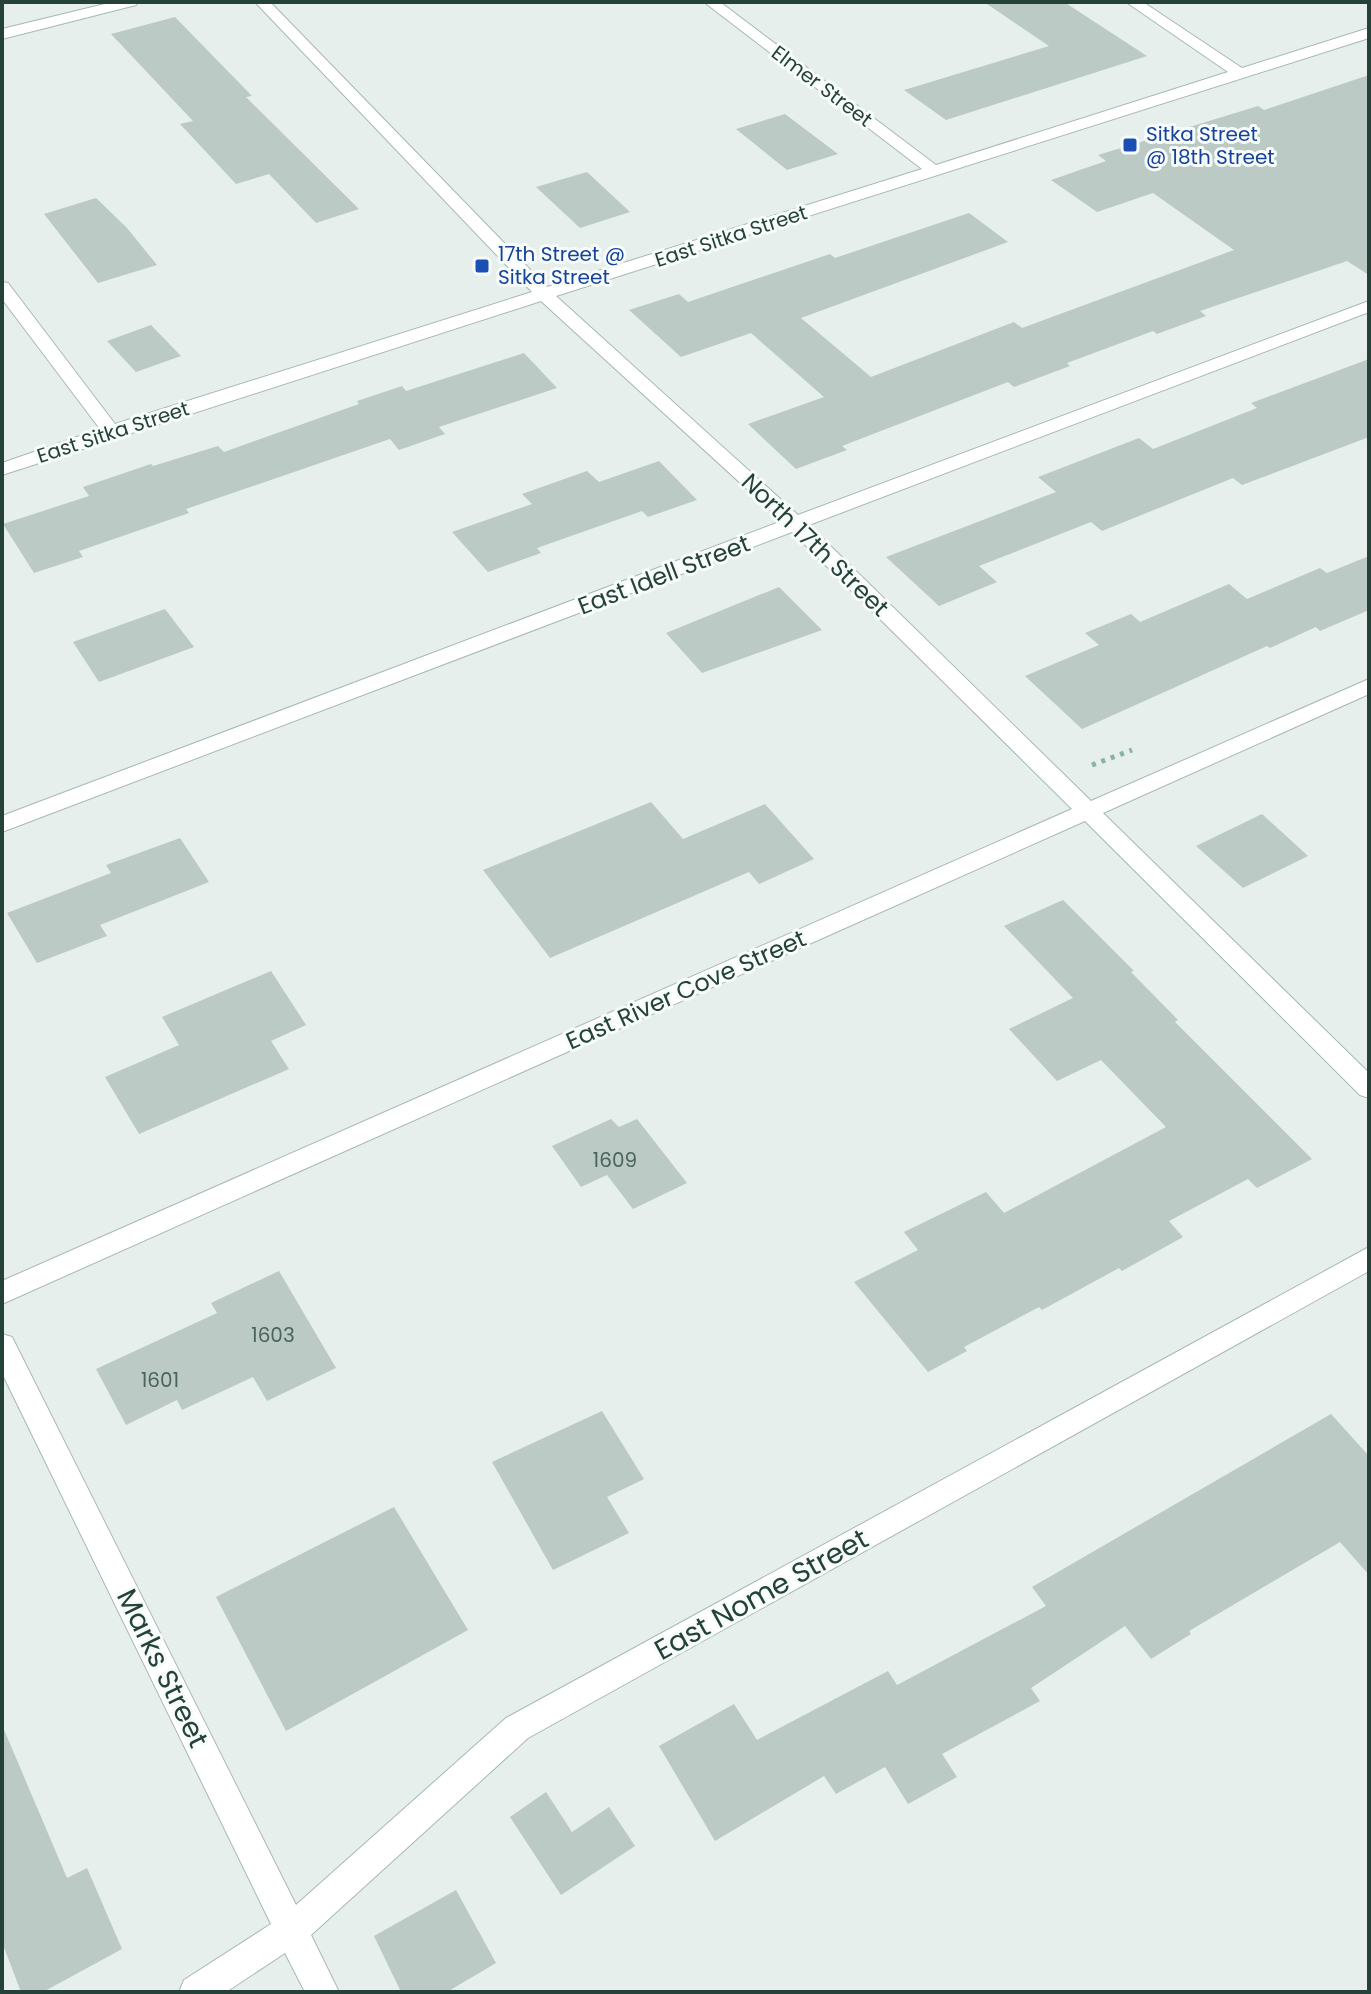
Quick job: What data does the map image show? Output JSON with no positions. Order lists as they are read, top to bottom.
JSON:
{
  "streets": {
    "street": [
      "Elmer Street",
      "East Sitka Street",
      "North 17th Street",
      "East Idell Street",
      "East River Cove Street",
      "East Nome Street",
      "Marks Street"
    ]
  },
  "crossings": [
    ["Elmer Street", "East Sitka Street"],
    ["East Sitka Street", "North 17th Street"],
    ["North 17th Street", "East Idell Street"],
    ["North 17th Street", "East River Cove Street"],
    ["East Nome Street", "Marks Street"]
  ],
  "places": {
    "transit": ["Sitka Street @ 18th Street", "17th Street @ Sitka Street"]
  },
  "house_numbers": ["1609", "1603", "1601"]
}
